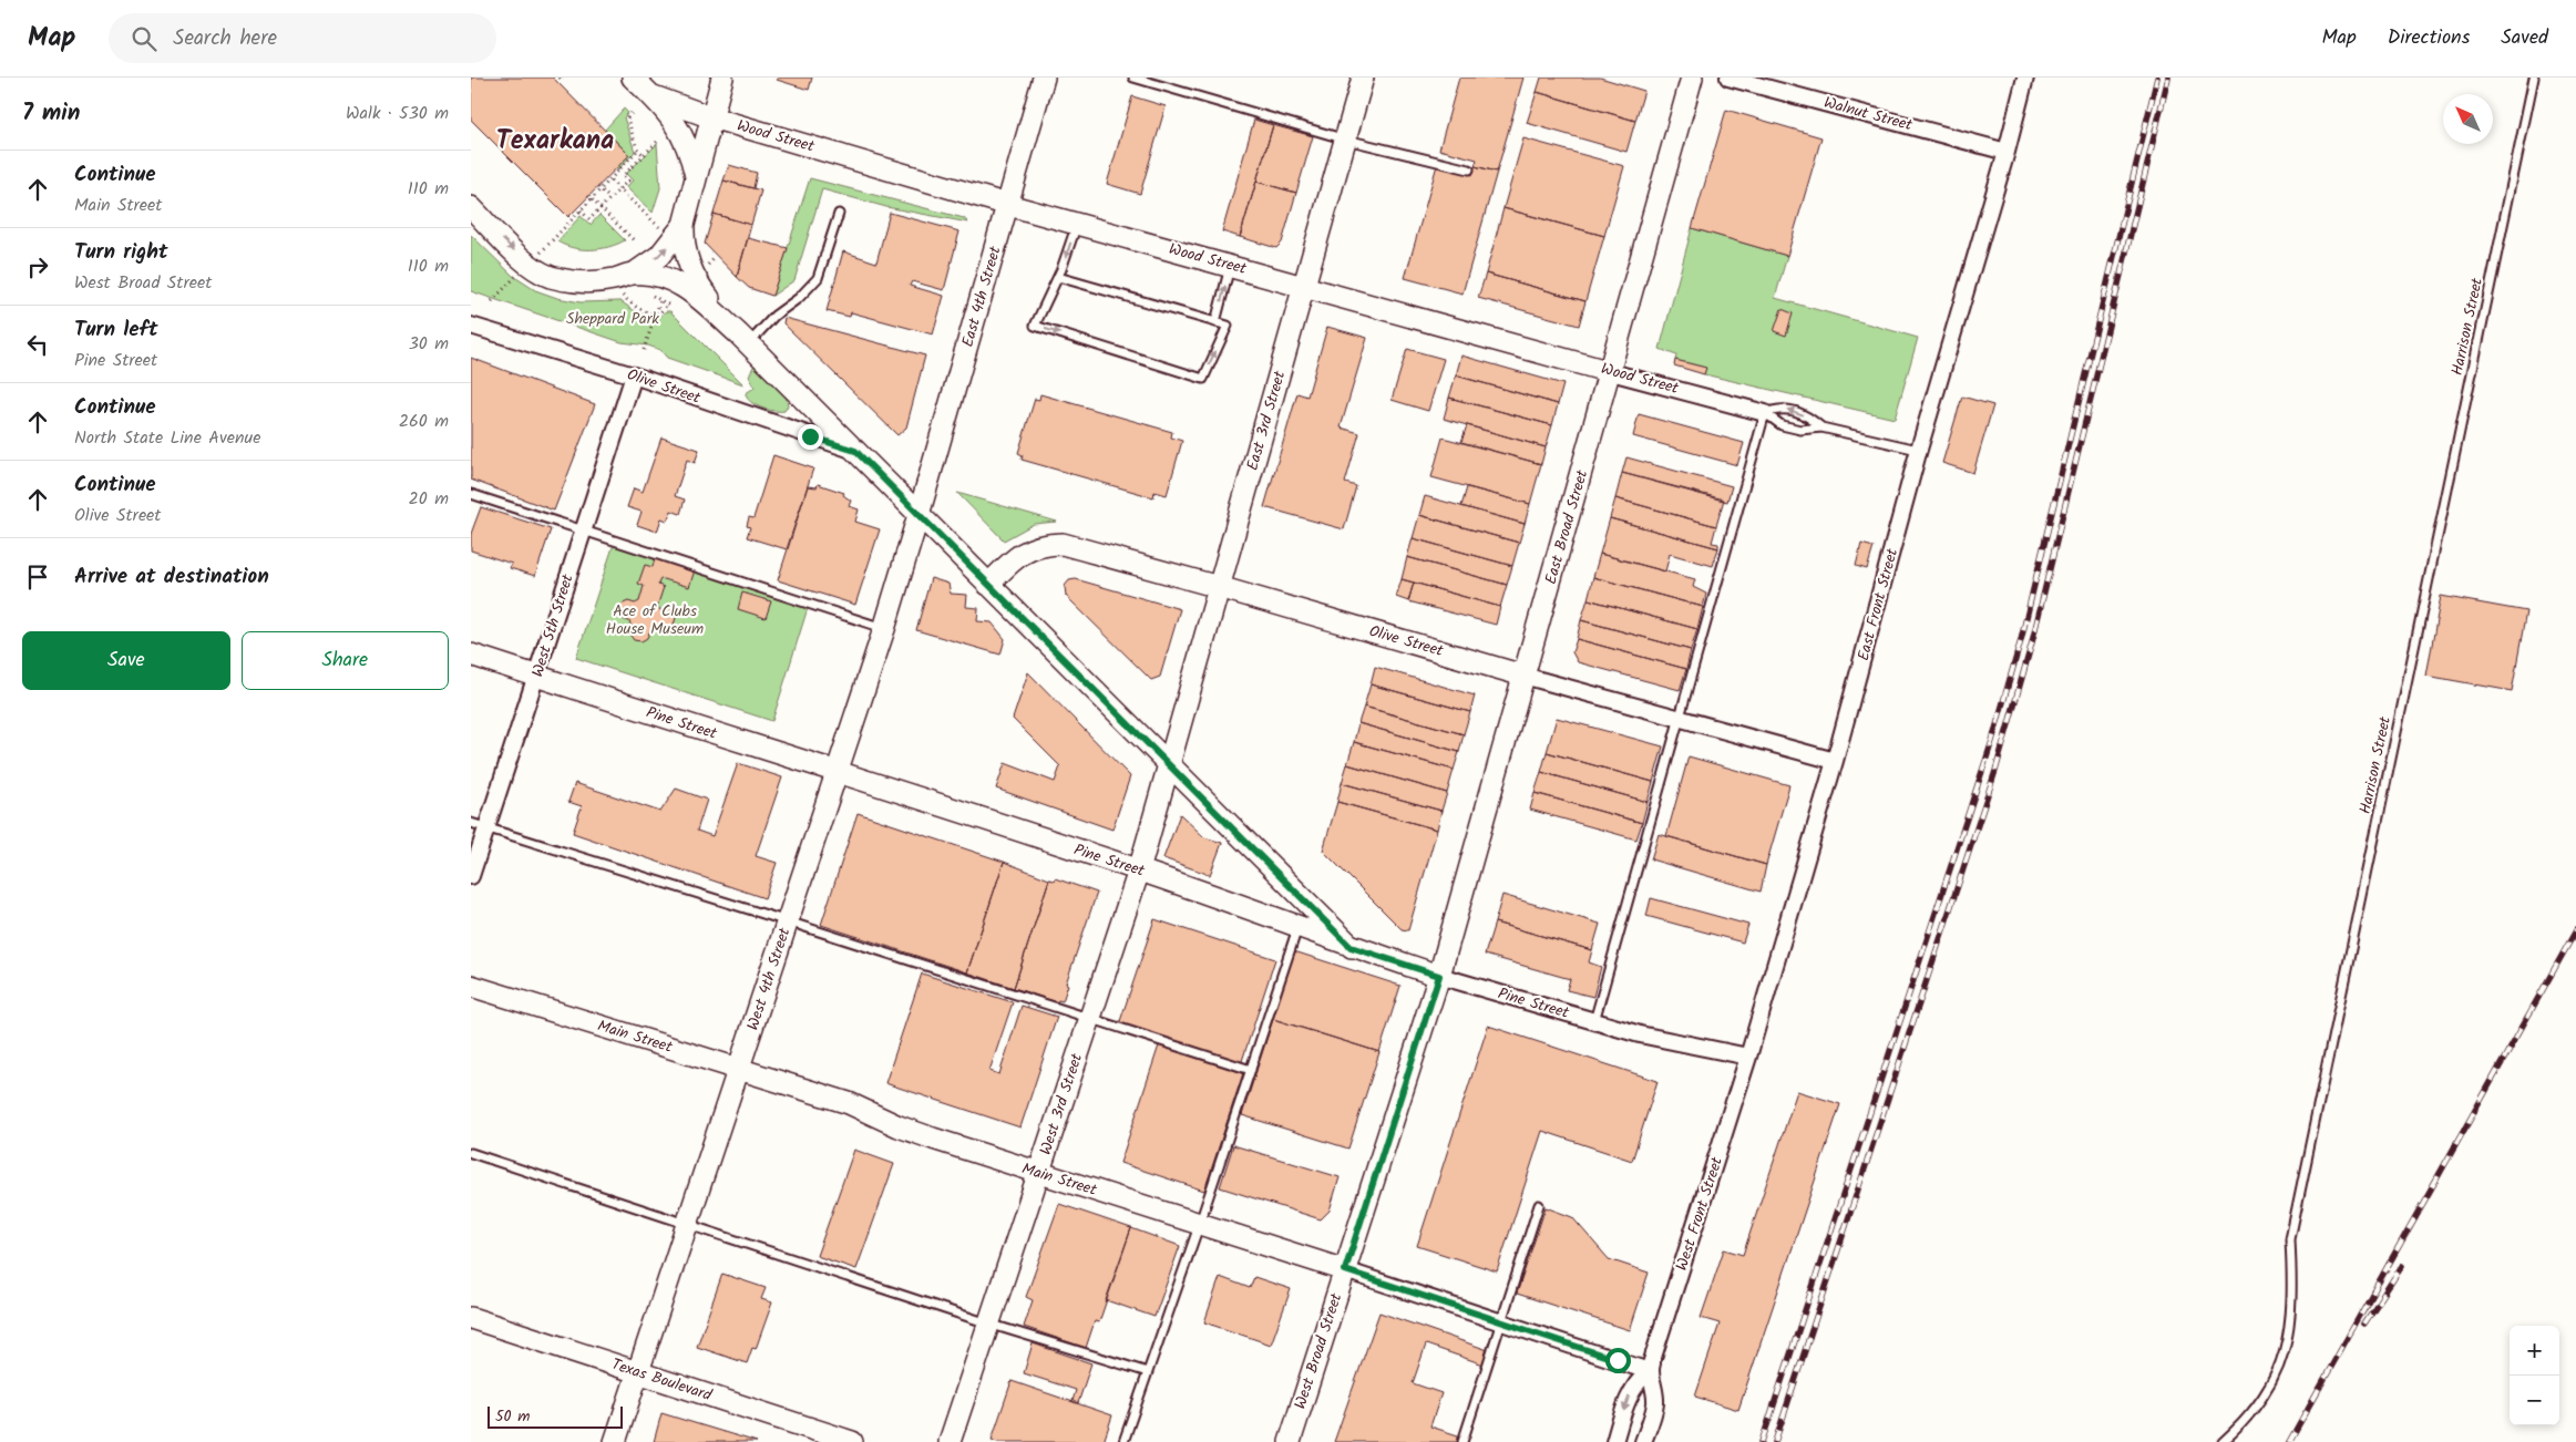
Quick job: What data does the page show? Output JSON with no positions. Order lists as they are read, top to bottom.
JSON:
{
  "streets": {
    "street": [
      "Walnut Street",
      "Wood Street",
      "East 4th Street",
      "Olive Street",
      "East 3rd Street",
      "East Broad Street",
      "East Front Street",
      "West 5th Street",
      "Pine Street",
      "West 4th Street",
      "Main Street",
      "West 3rd Street",
      "West Front Street",
      "West Broad Street",
      "Texas Boulevard"
    ],
    "lane": ["Harrison Street"]
  },
  "crossings": [
    ["Walnut Street", "East Front Street"],
    ["Wood Street", "East 4th Street"],
    ["Wood Street", "East 3rd Street"],
    ["Wood Street", "East Broad Street"],
    ["East 4th Street", "West 4th Street"],
    ["Olive Street", "East 3rd Street"],
    ["Olive Street", "East Broad Street"],
    ["Olive Street", "East Front Street"],
    ["Olive Street", "West 5th Street"],
    ["East 3rd Street", "West 3rd Street"],
    ["East Broad Street", "Pine Street"],
    ["East Broad Street", "West Broad Street"],
    ["East Front Street", "Pine Street"],
    ["East Front Street", "West Front Street"],
    ["West 5th Street", "Pine Street"],
    ["Pine Street", "West 4th Street"],
    ["Pine Street", "West 3rd Street"],
    ["Pine Street", "West Front Street"],
    ["Pine Street", "West Broad Street"],
    ["West 4th Street", "Main Street"],
    ["West 4th Street", "Texas Boulevard"],
    ["Main Street", "West 3rd Street"],
    ["Main Street", "West Front Street"],
    ["Main Street", "West Broad Street"]
  ],
  "districts": ["Texarkana"],
  "parks": ["Sheppard Park", "Ace of Clubs House Museum"],
  "scale_bar": "50 m",
  "north": "top left",
  "page": {
    "header": "Map",
    "search": "Search here",
    "nav": ["Map", "Directions", "Saved"],
    "heading": ["7 min", "Walk · 530 m"],
    "list": [
      ["Continue", "Main Street", "110 m"],
      ["Turn right", "West Broad Street", "110 m"],
      ["Turn left", "Pine Street", "30 m"],
      ["Continue", "North State Line Avenue", "260 m"],
      ["Continue", "Olive Street", "20 m"],
      "Arrive at destination"
    ],
    "buttons": ["Save", "Share"],
    "map_buttons": ["+", "−"],
    "scale": "50 m"
  }
}
